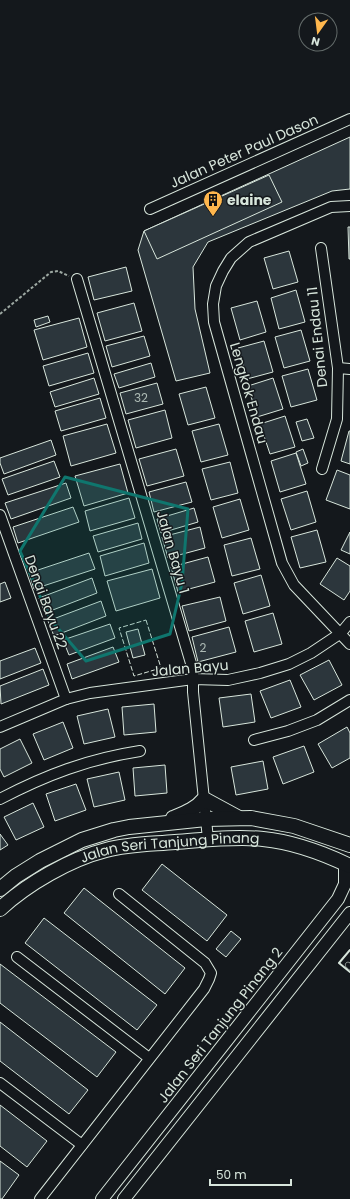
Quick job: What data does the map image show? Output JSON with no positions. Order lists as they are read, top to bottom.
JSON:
{
  "streets": {
    "main road": ["Jalan Seri Tanjung Pinang"],
    "street": [
      "Jalan Peter Paul Dason",
      "Denai Endau 11",
      "Lengkok Endau",
      "Jalan Bayu 1",
      "Denai Bayu 22",
      "Jalan Bayu",
      "Jalan Seri Tanjung Pinang 2"
    ]
  },
  "crossings": [
    ["Lengkok Endau", "Jalan Bayu"],
    ["Jalan Bayu 1", "Jalan Bayu"],
    ["Jalan Bayu 1", "Jalan Seri Tanjung Pinang"],
    ["Denai Bayu 22", "Jalan Bayu"],
    ["Jalan Seri Tanjung Pinang", "Jalan Seri Tanjung Pinang 2"]
  ],
  "places": {
    "building": ["elaine"]
  },
  "house_numbers": ["32", "2"],
  "scale_bar": "50 m",
  "north": "bottom"
}
